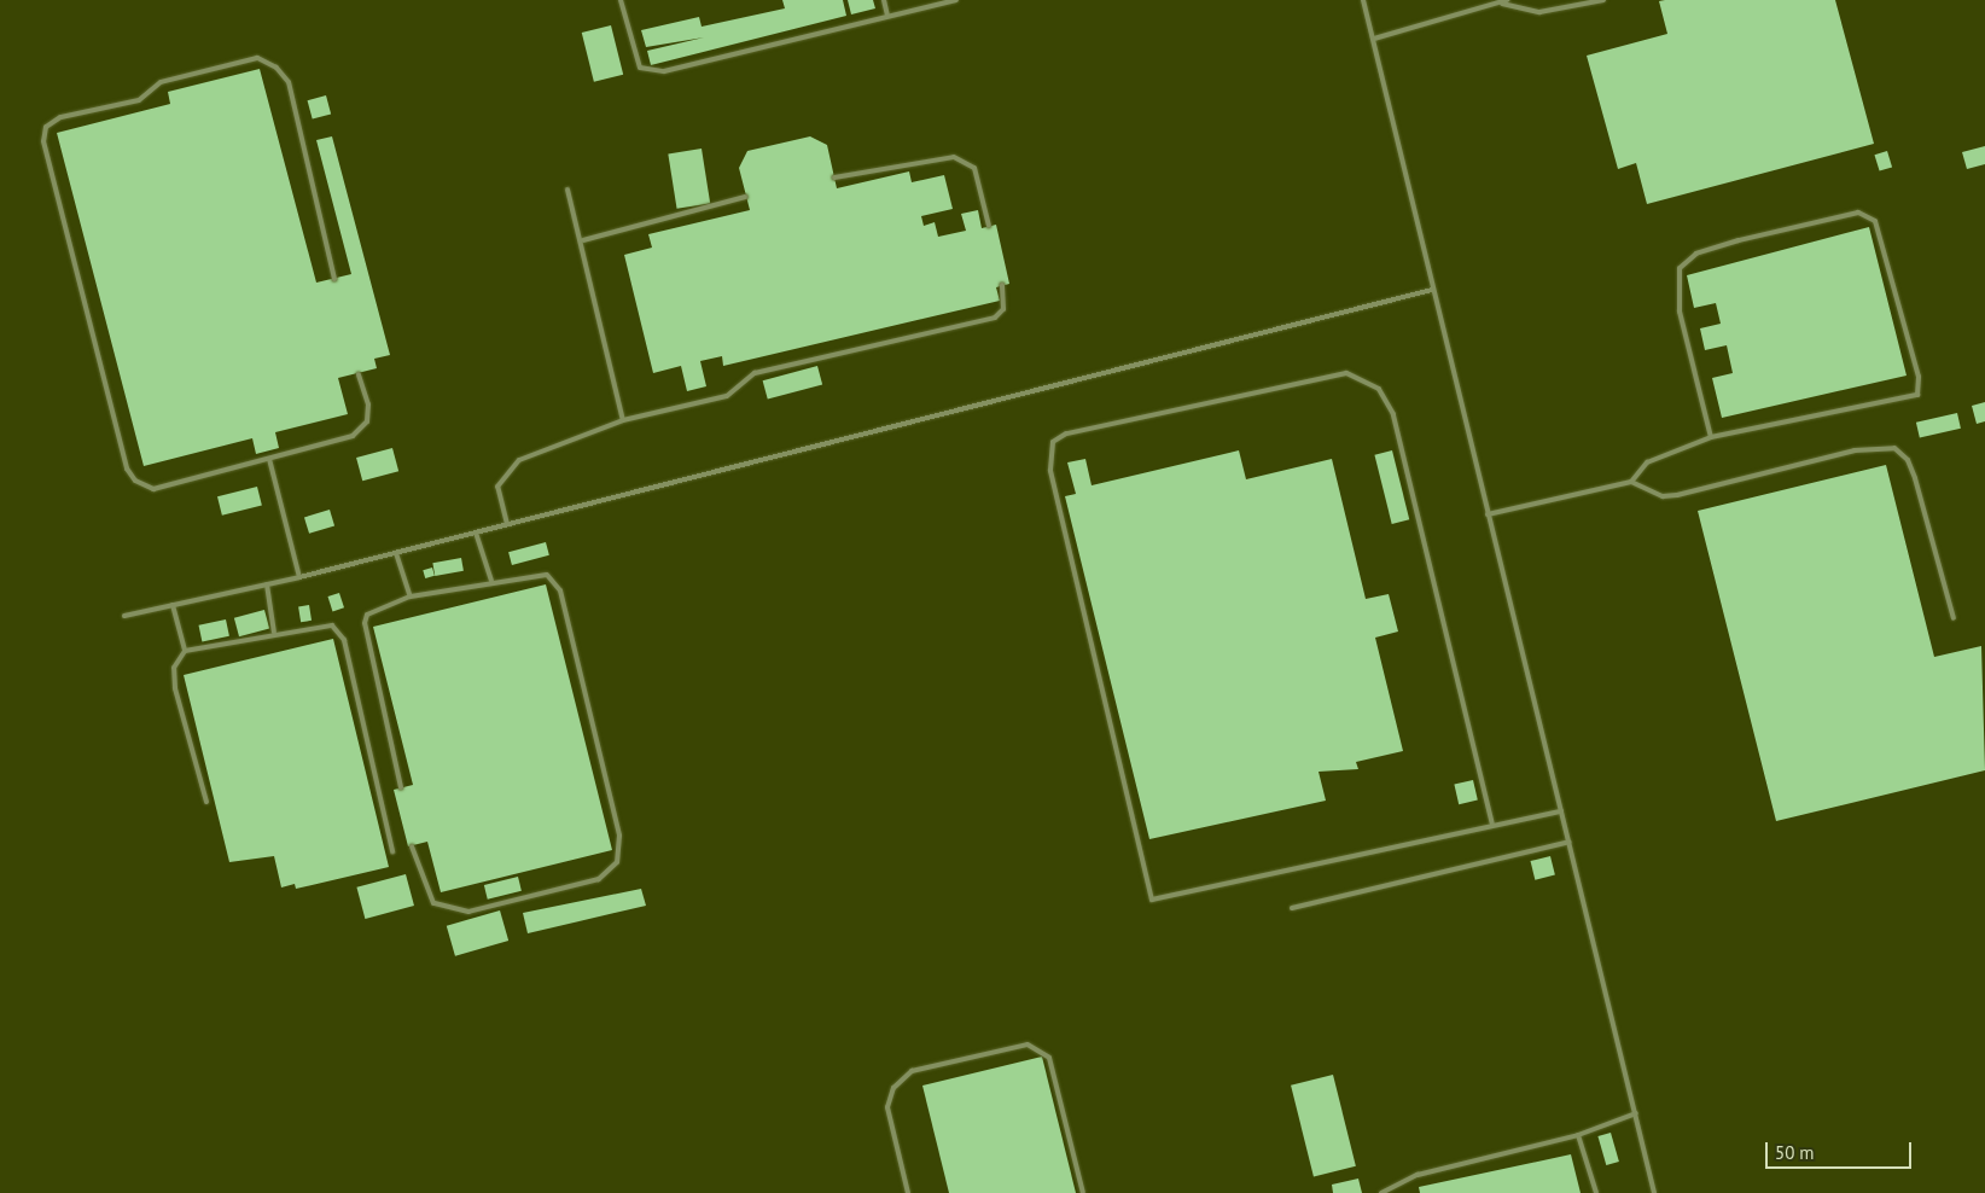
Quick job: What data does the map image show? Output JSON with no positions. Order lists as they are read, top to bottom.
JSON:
{
  "scale_bar": "50 m"
}
